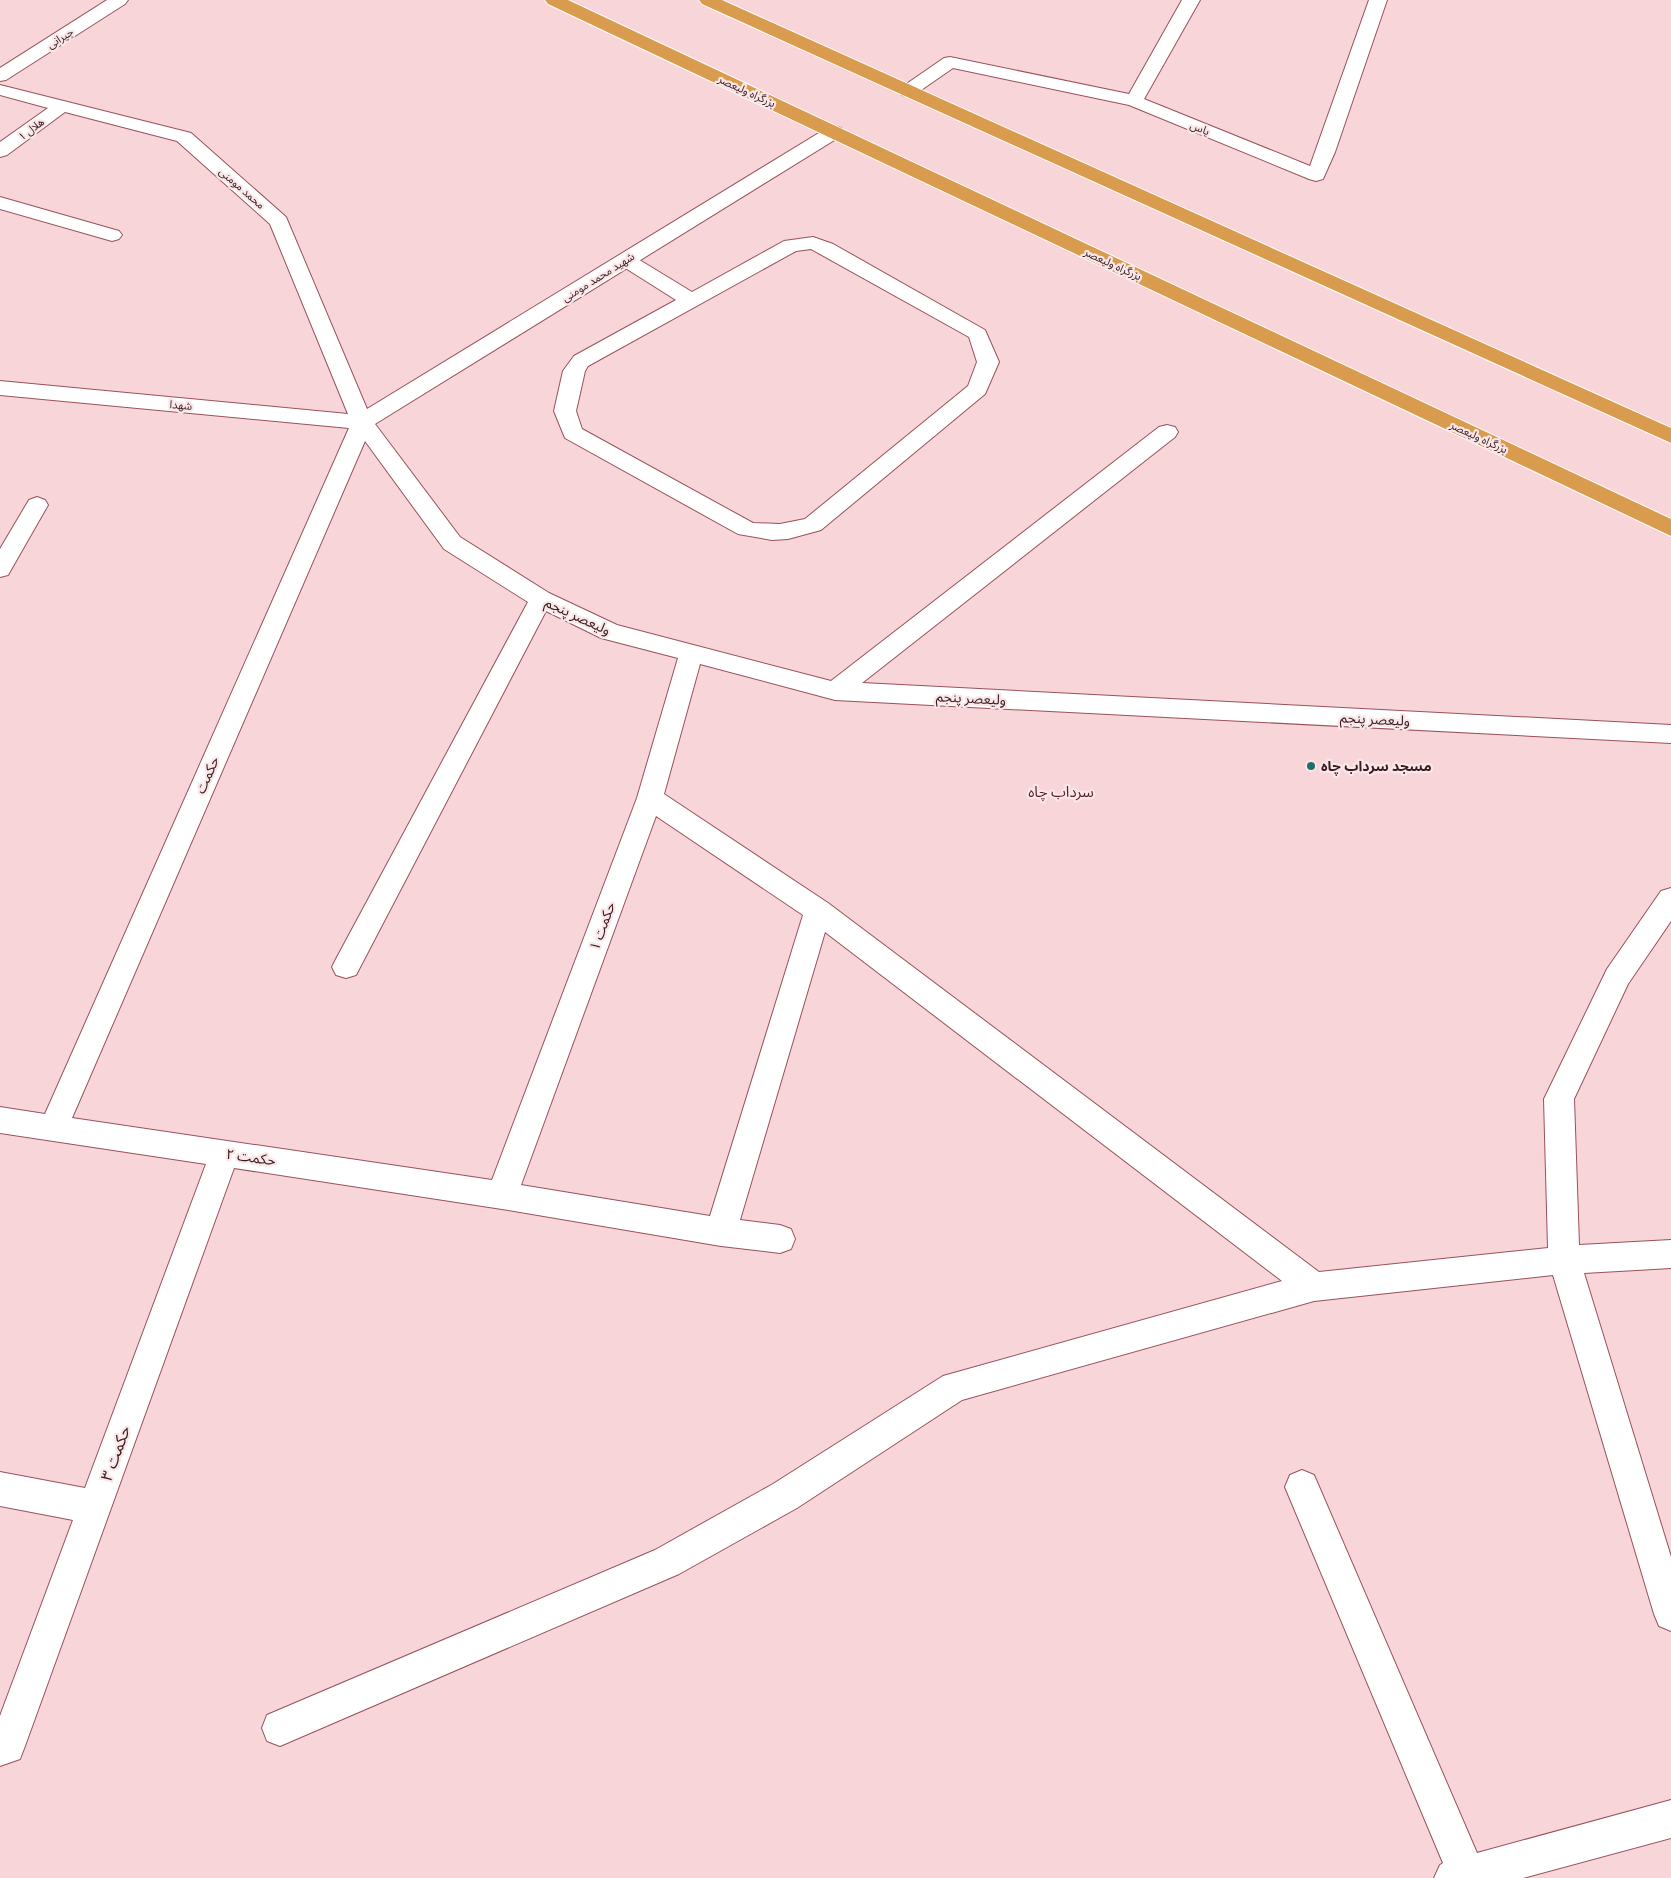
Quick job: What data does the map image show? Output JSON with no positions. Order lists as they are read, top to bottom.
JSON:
{
  "streets": {
    "highway": ["بزرگراه ولیعصر"],
    "street": [
      "جیرانی",
      "یاس",
      "هلال ۱",
      "محمد مومنی",
      "شهید محمد مومنی",
      "شهدا",
      "ولیعصر پنجم",
      "حکمت",
      "حکمت ۱",
      "حکمت ۲",
      "حکمت ۳"
    ]
  },
  "crossings": [
    ["بزرگراه ولیعصر", "شهید محمد مومنی"],
    ["هلال ۱", "محمد مومنی"],
    ["محمد مومنی", "شهید محمد مومنی"],
    ["محمد مومنی", "شهدا"],
    ["محمد مومنی", "ولیعصر پنجم"],
    ["محمد مومنی", "حکمت"],
    ["شهید محمد مومنی", "شهدا"],
    ["شهید محمد مومنی", "ولیعصر پنجم"],
    ["شهید محمد مومنی", "حکمت"],
    ["شهدا", "ولیعصر پنجم"],
    ["شهدا", "حکمت"],
    ["ولیعصر پنجم", "حکمت"],
    ["ولیعصر پنجم", "حکمت ۱"],
    ["حکمت", "حکمت ۲"],
    ["حکمت ۱", "حکمت ۲"],
    ["حکمت ۲", "حکمت ۳"]
  ],
  "districts": ["سرداب چاه"],
  "places": ["مسجد سرداب چاه"]
}
